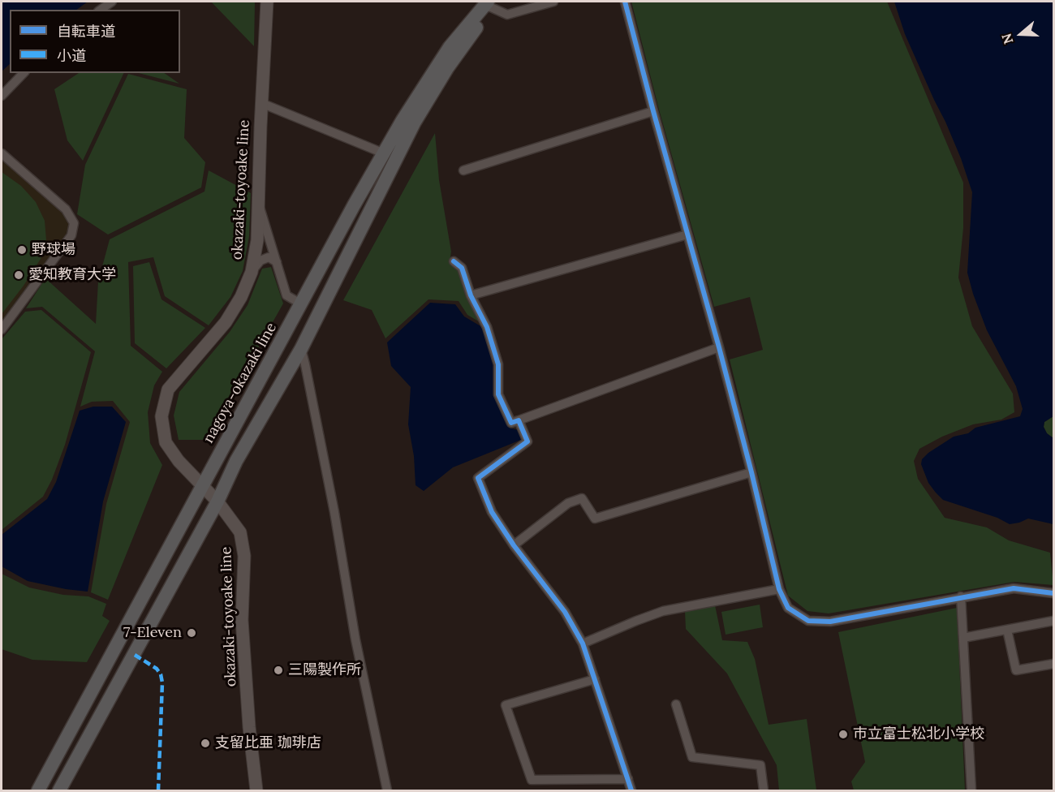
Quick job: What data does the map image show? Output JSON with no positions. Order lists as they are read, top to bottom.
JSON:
{
  "streets": {
    "main road": ["okazaki-toyoake line", "nagoya-okazaki line"]
  },
  "crossings": [
    ["okazaki-toyoake line", "nagoya-okazaki line"]
  ],
  "places": [
    "野球場",
    "愛知教育大学",
    "7-Eleven",
    "三陽製作所",
    "市立富士松北小学校",
    "支留比亜 珈琲店"
  ],
  "legend": ["自転車道", "小道"],
  "north": "left"
}
